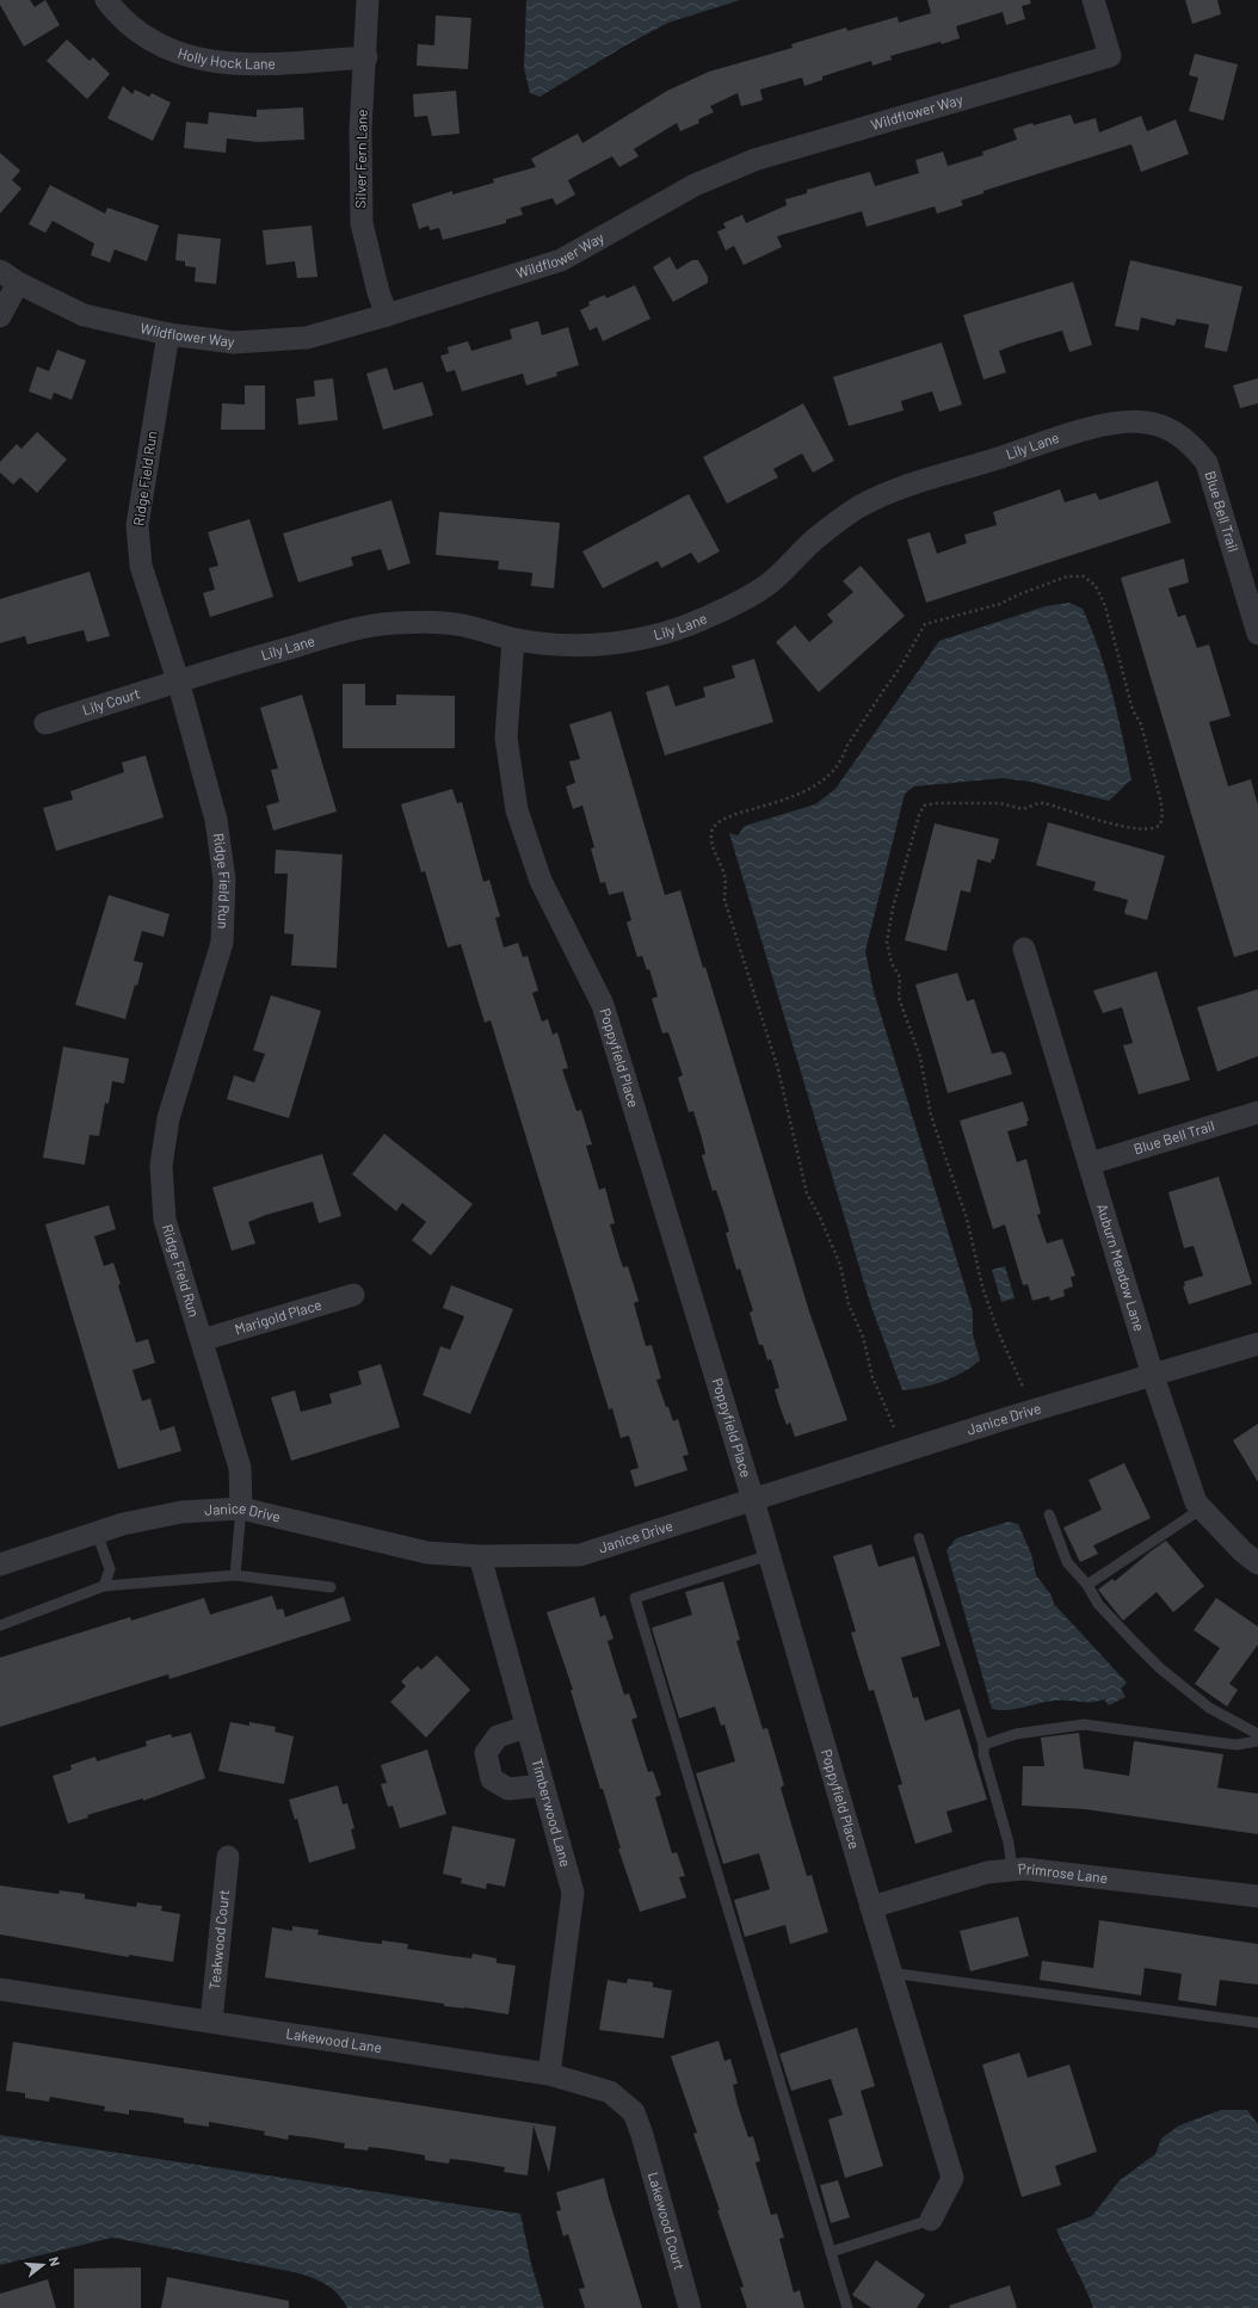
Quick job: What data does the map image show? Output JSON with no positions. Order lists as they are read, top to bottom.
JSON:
{
  "streets": {
    "street": [
      "Holly Hock Lane",
      "Wildflower Way",
      "Silver Fern Lane",
      "Lily Lane",
      "Ridge Field Run",
      "Blue Bell Trail",
      "Lily Court",
      "Poppyfield Place",
      "Auburn Meadow Lane",
      "Marigold Place",
      "Janice Drive",
      "Timberwood Lane",
      "Primrose Lane",
      "Teakwood Court",
      "Lakewood Lane",
      "Lakewood Court"
    ]
  },
  "crossings": [
    ["Holly Hock Lane", "Silver Fern Lane"],
    ["Wildflower Way", "Silver Fern Lane"],
    ["Wildflower Way", "Ridge Field Run"],
    ["Lily Lane", "Ridge Field Run"],
    ["Lily Lane", "Blue Bell Trail"],
    ["Lily Lane", "Lily Court"],
    ["Lily Lane", "Poppyfield Place"],
    ["Ridge Field Run", "Lily Court"],
    ["Ridge Field Run", "Marigold Place"],
    ["Ridge Field Run", "Janice Drive"],
    ["Blue Bell Trail", "Auburn Meadow Lane"],
    ["Poppyfield Place", "Janice Drive"],
    ["Poppyfield Place", "Primrose Lane"],
    ["Auburn Meadow Lane", "Janice Drive"],
    ["Janice Drive", "Timberwood Lane"],
    ["Timberwood Lane", "Lakewood Lane"],
    ["Teakwood Court", "Lakewood Lane"],
    ["Lakewood Lane", "Lakewood Court"]
  ],
  "north": "right"
}
